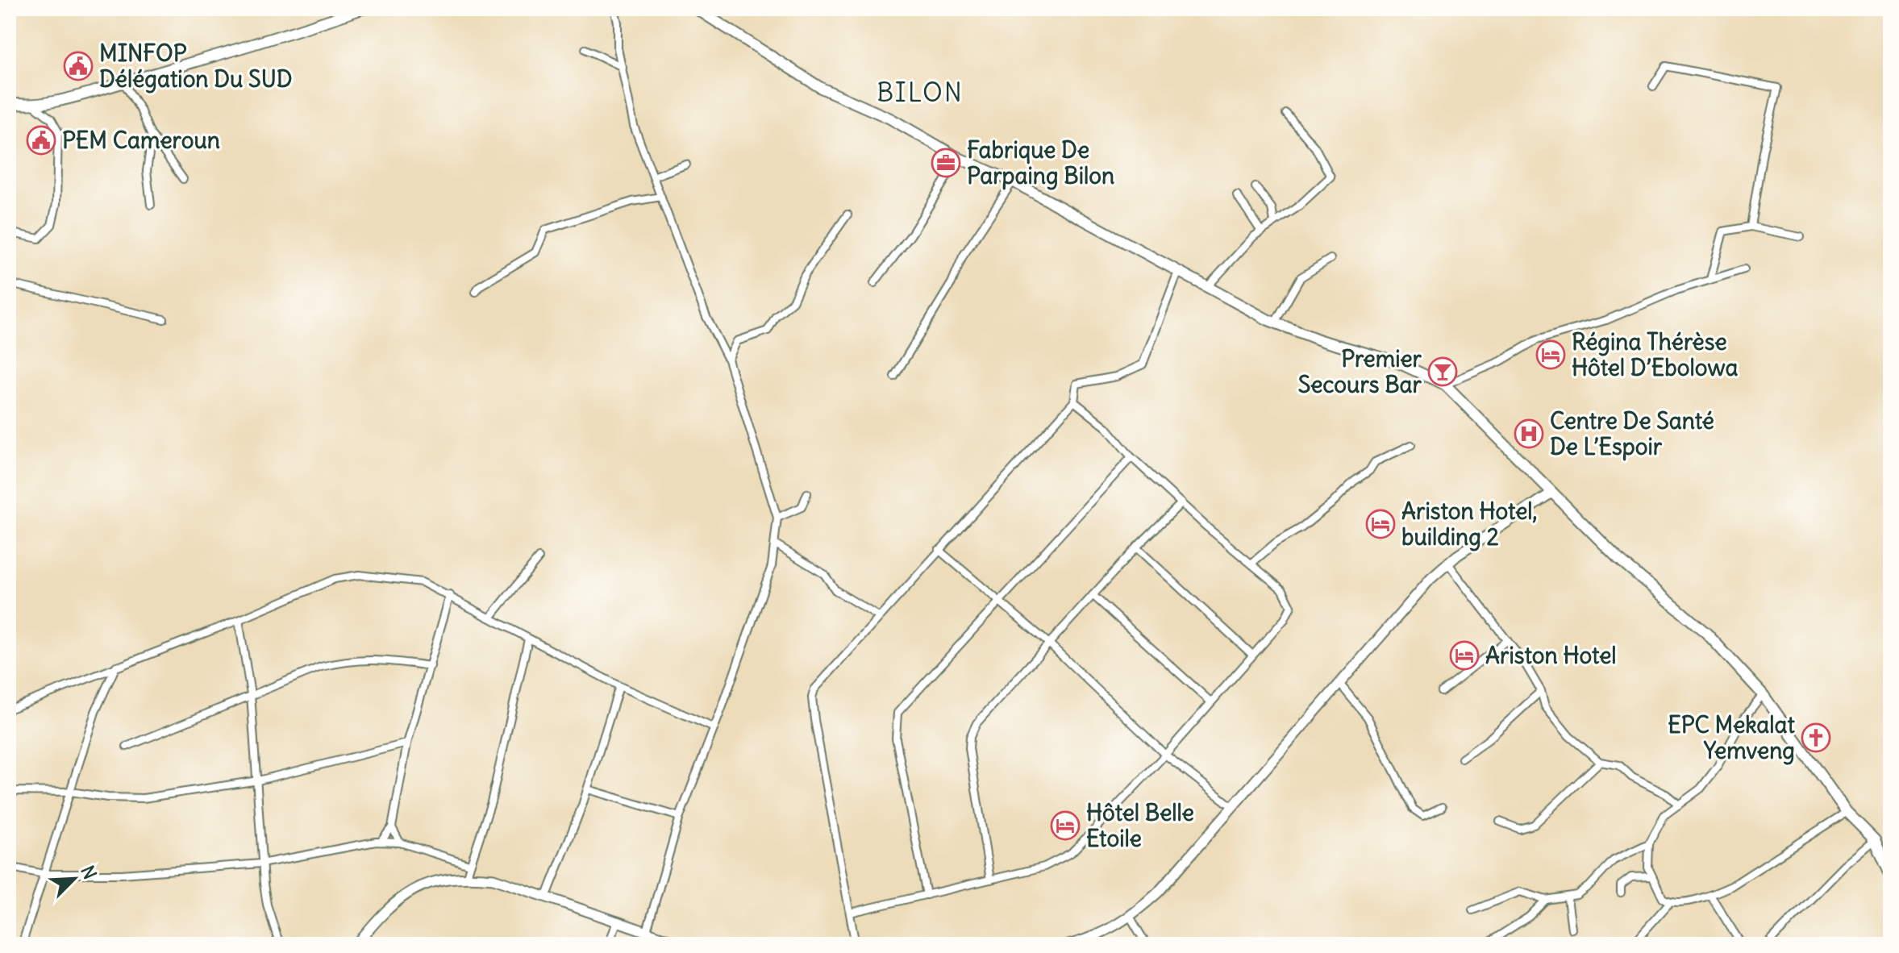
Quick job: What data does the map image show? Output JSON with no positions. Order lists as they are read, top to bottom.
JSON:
{
  "districts": ["BILON"],
  "places": {
    "public building": ["MINFOP Délégation Du SUD", "PEM Cameroun"],
    "office": ["Fabrique De Parpaing Bilon"],
    "hotel": [
      "Régina Thérèse Hôtel D’Ebolowa",
      "Ariston Hotel, building 2",
      "Ariston Hotel",
      "Hôtel Belle Etoile"
    ],
    "bar": ["Premier Secours Bar"],
    "hospital": ["Centre De Santé De L’Espoir"],
    "church": ["EPC Mekalat Yemveng"]
  },
  "north": "top right"
}
